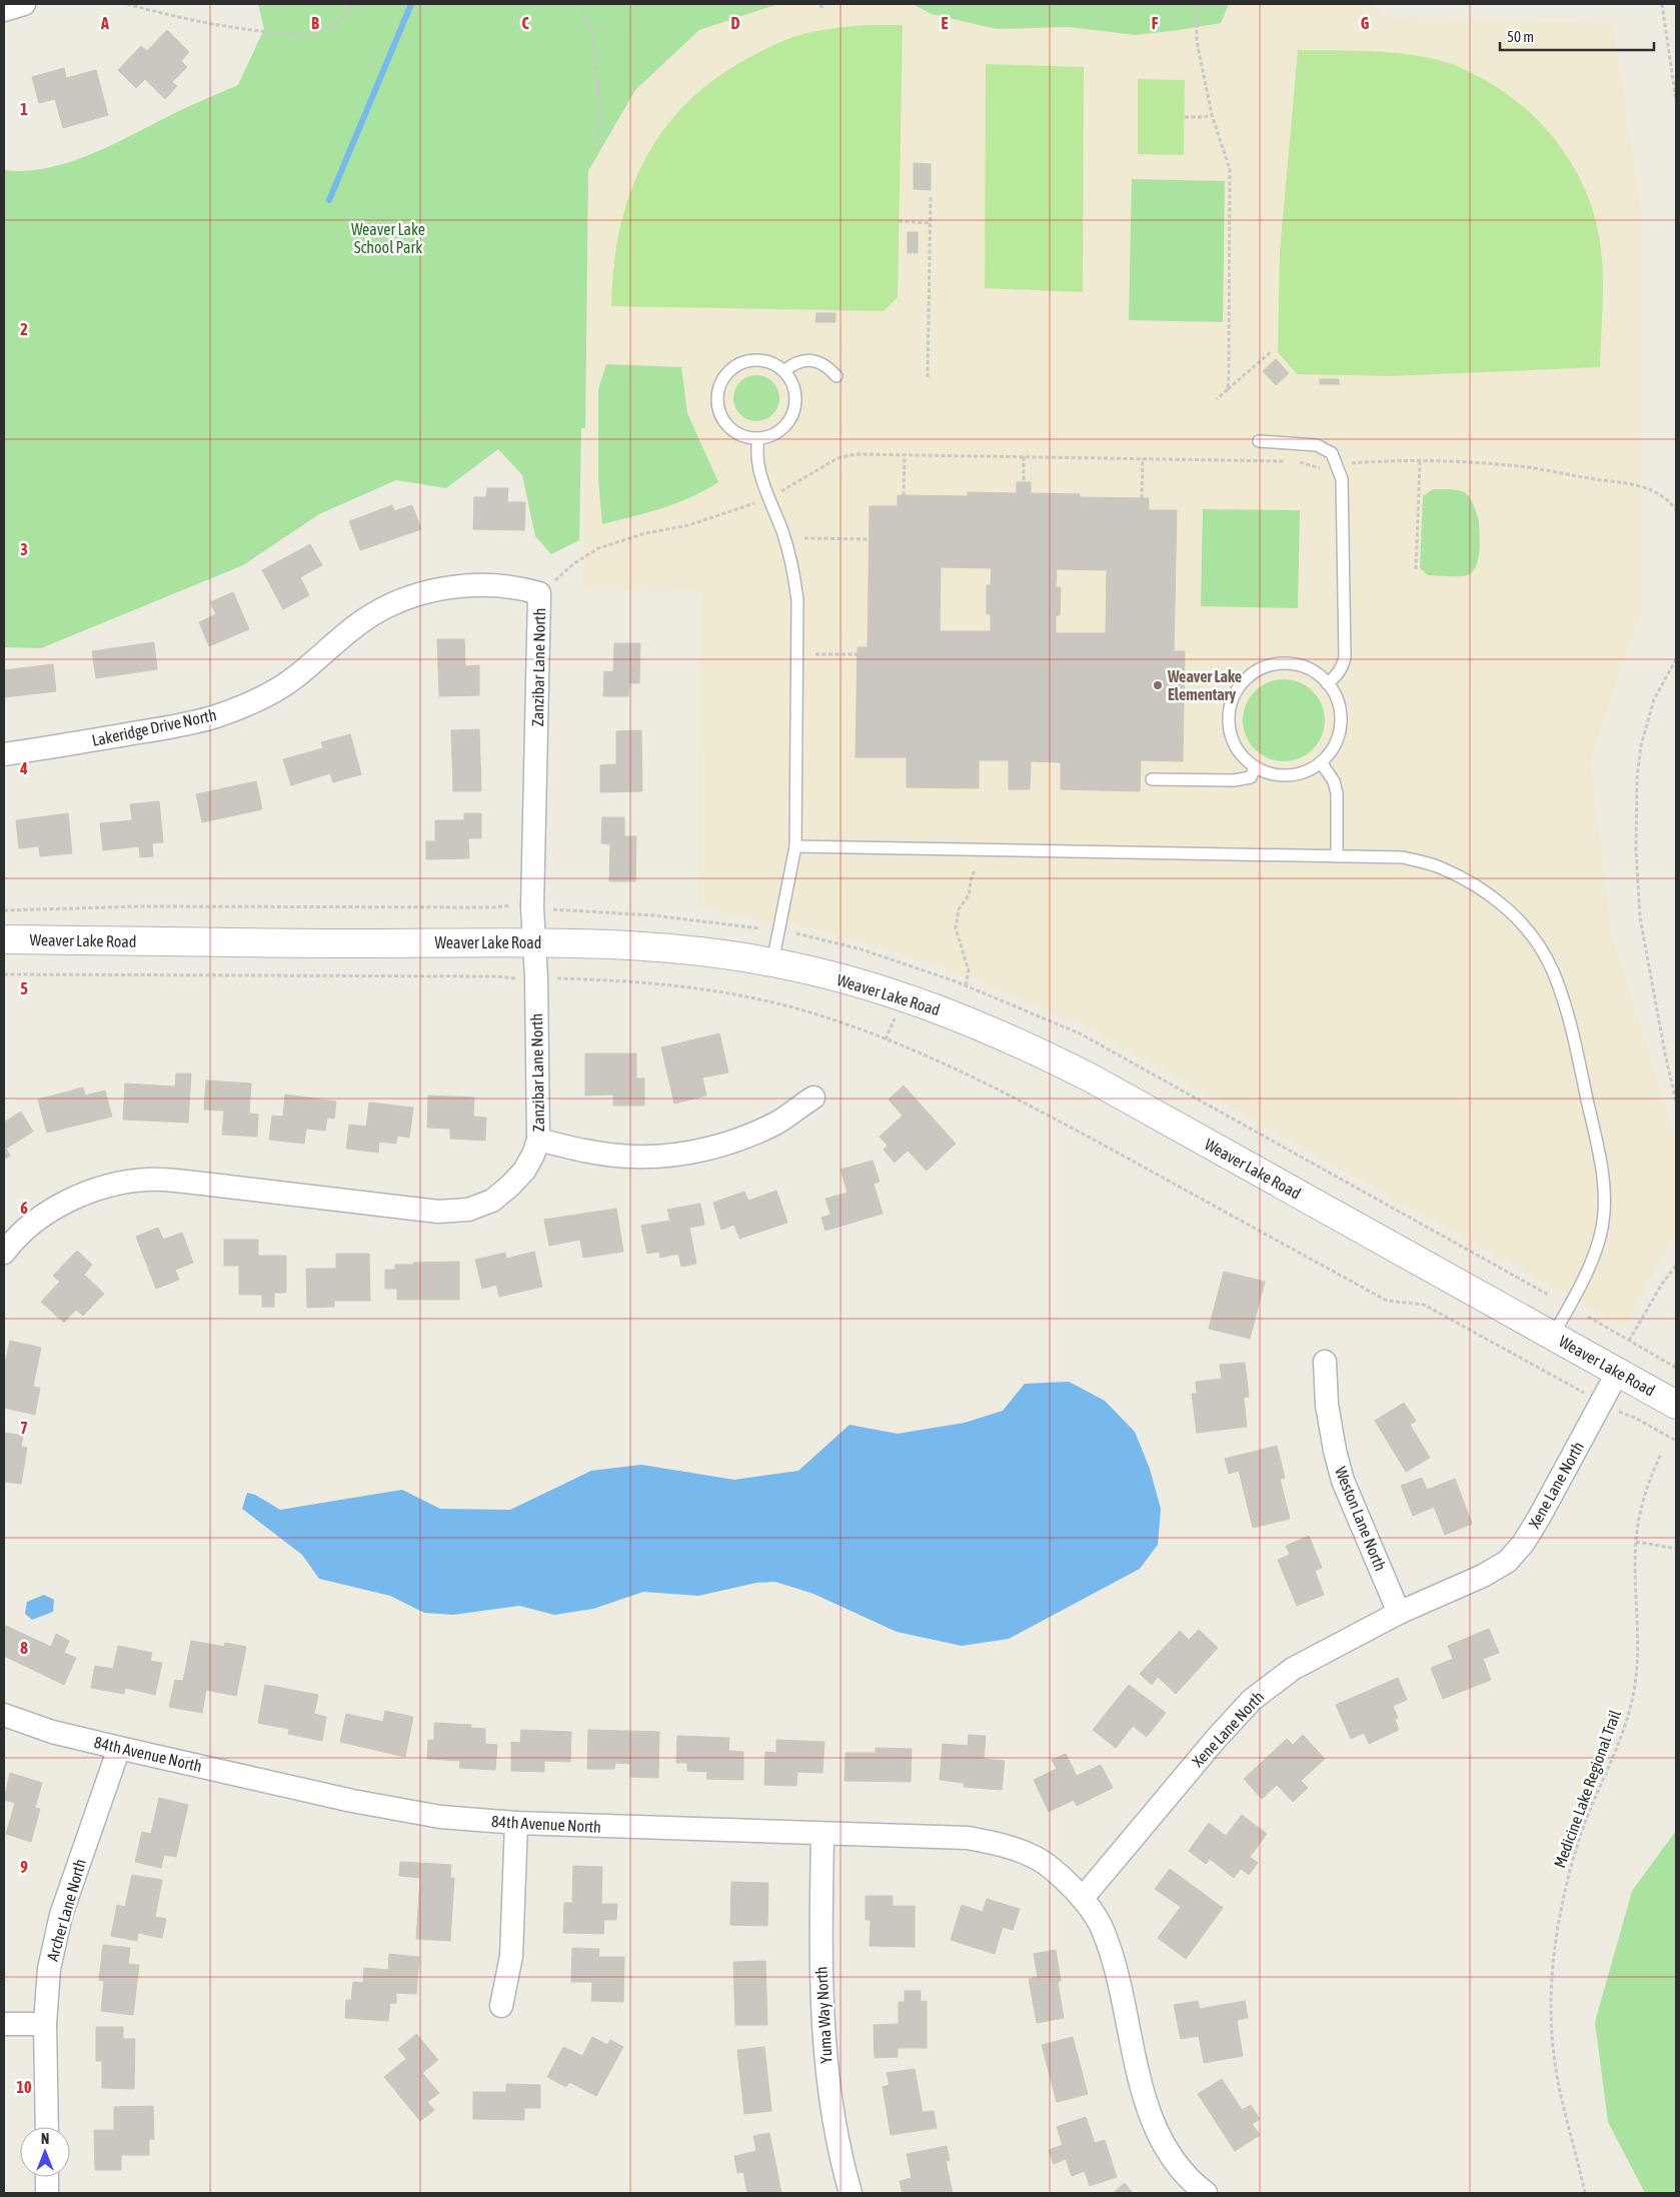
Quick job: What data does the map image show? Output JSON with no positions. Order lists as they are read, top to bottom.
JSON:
{
  "streets": {
    "main road": ["Weaver Lake Road"],
    "street": [
      "Zanzibar Lane North",
      "Lakeridge Drive North",
      "Xene Lane North",
      "Weston Lane North",
      "84th Avenue North",
      "Archer Lane North",
      "Yuma Way North"
    ],
    "path": ["Medicine Lake Regional Trail"]
  },
  "crossings": [
    ["Zanzibar Lane North", "Lakeridge Drive North"],
    ["Zanzibar Lane North", "Weaver Lake Road"],
    ["Weaver Lake Road", "Xene Lane North"],
    ["Xene Lane North", "Weston Lane North"],
    ["Xene Lane North", "84th Avenue North"],
    ["84th Avenue North", "Archer Lane North"],
    ["84th Avenue North", "Yuma Way North"]
  ],
  "parks": ["Weaver Lake School Park"],
  "places": ["Weaver Lake Elementary"],
  "scale_bar": "50 m",
  "north": "top",
  "grid": {
    "columns": [
      "A",
      "B",
      "C",
      "D",
      "E",
      "F",
      "G"
    ],
    "rows": [
      "1",
      "2",
      "3",
      "4",
      "5",
      "6",
      "7",
      "8",
      "9",
      "10"
    ]
  }
}
